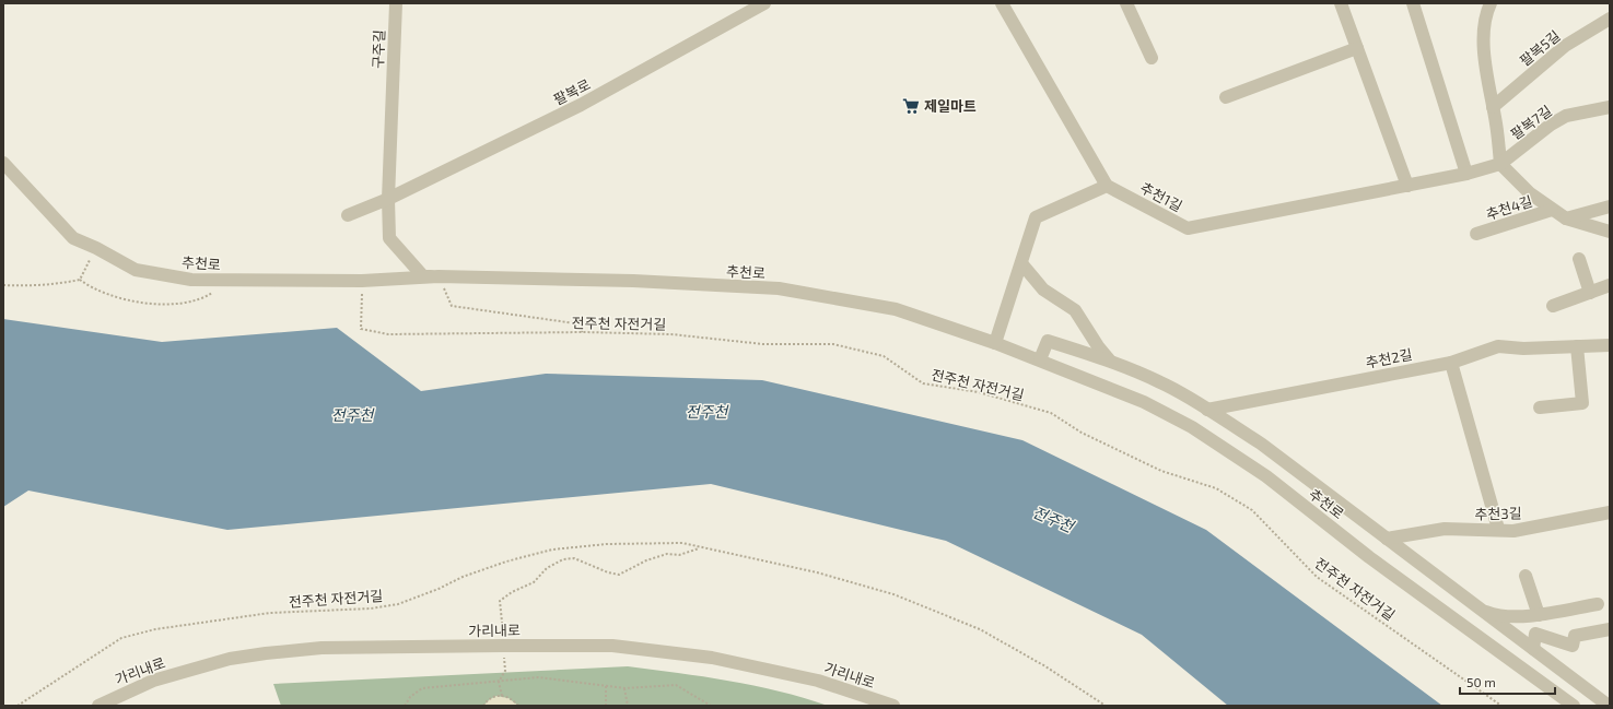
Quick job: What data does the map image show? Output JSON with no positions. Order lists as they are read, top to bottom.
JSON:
{
  "streets": {
    "street": [
      "팔복5길",
      "구주길",
      "팔복로",
      "팔복7길",
      "추천1길",
      "추천4길",
      "추천로",
      "추천2길",
      "추천3길",
      "가리내로"
    ],
    "path": ["전주천 자전거길"]
  },
  "crossings": [
    ["구주길", "추천로"],
    ["팔복로", "추천로"],
    ["팔복7길", "추천1길"],
    ["팔복7길", "추천4길"],
    ["추천1길", "추천4길"],
    ["추천로", "전주천 자전거길"],
    ["추천로", "추천2길"],
    ["추천로", "추천3길"]
  ],
  "water": ["전주천"],
  "places": {
    "supermarket": ["제일마트"]
  },
  "scale_bar": "50 m"
}
